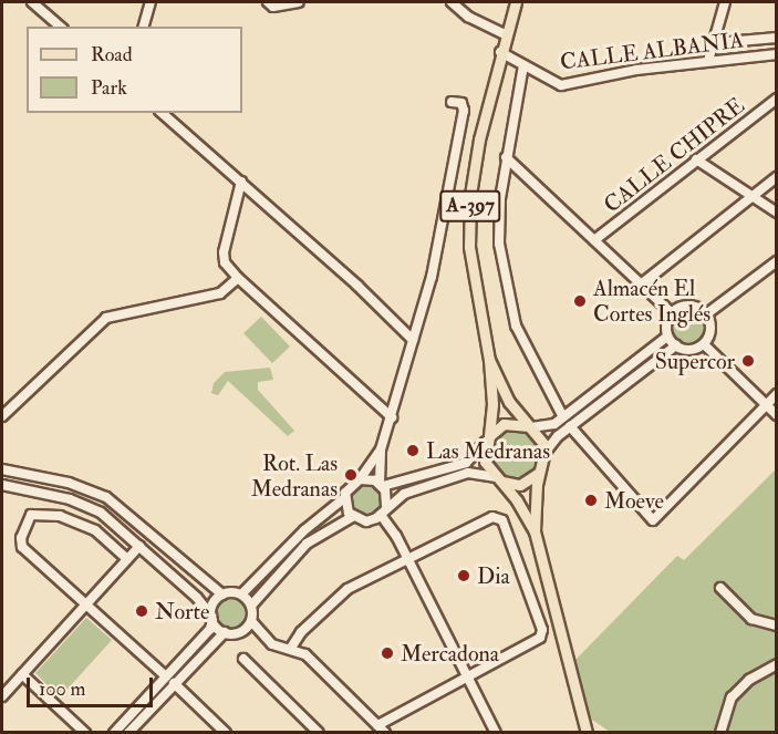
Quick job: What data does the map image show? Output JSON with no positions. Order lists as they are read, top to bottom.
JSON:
{
  "streets": {
    "main road": ["A-397"],
    "street": ["CALLE ALBANIA", "CALLE CHIPRE"]
  },
  "crossings": [
    ["CALLE ALBANIA", "A-397"]
  ],
  "places": [
    "Almacén El Cortes Inglés",
    "Supercor",
    "Las Medranas",
    "Rot. Las Medranas",
    "Moeve",
    "Dia",
    "Norte",
    "Mercadona"
  ],
  "legend": ["Road", "Park"],
  "scale_bar": "100 m"
}
